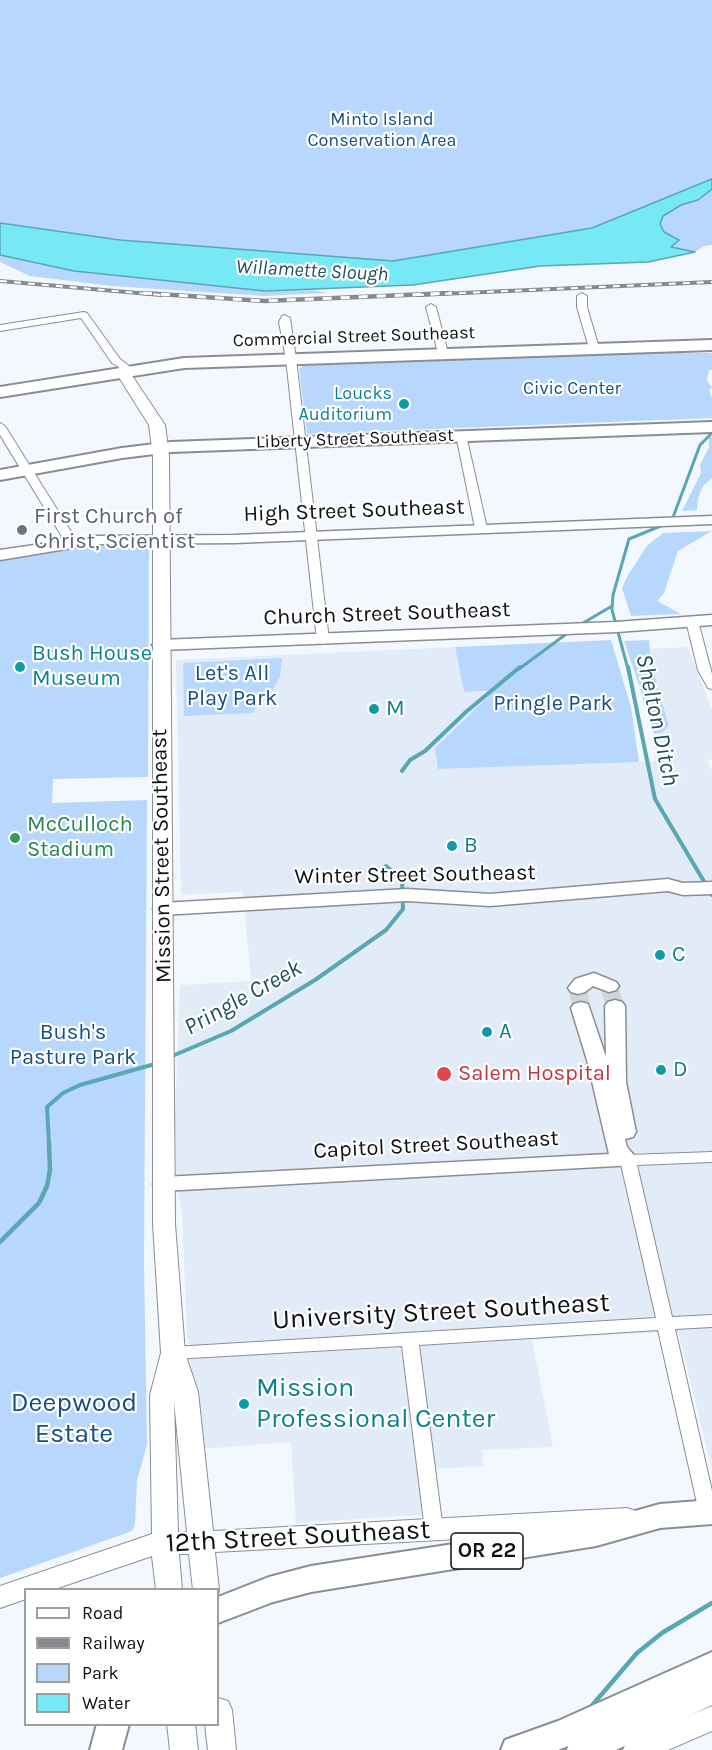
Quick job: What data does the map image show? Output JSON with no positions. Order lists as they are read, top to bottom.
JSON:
{
  "streets": {
    "main road": [
      "Commercial Street Southeast",
      "Liberty Street Southeast",
      "Mission Street Southeast",
      "12th Street Southeast",
      "OR 22"
    ],
    "street": [
      "High Street Southeast",
      "Church Street Southeast",
      "Winter Street Southeast",
      "Capitol Street Southeast",
      "University Street Southeast"
    ]
  },
  "crossings": [
    ["Commercial Street Southeast", "Mission Street Southeast"],
    ["Liberty Street Southeast", "Mission Street Southeast"],
    ["High Street Southeast", "Mission Street Southeast"],
    ["Church Street Southeast", "Mission Street Southeast"],
    ["Mission Street Southeast", "Winter Street Southeast"],
    ["Mission Street Southeast", "Capitol Street Southeast"],
    ["Mission Street Southeast", "University Street Southeast"],
    ["Mission Street Southeast", "12th Street Southeast"],
    ["12th Street Southeast", "OR 22"]
  ],
  "water": ["Willamette Slough", "Shelton Ditch", "Pringle Creek"],
  "parks": [
    "Minto Island Conservation Area",
    "Civic Center",
    "Let's All Play Park",
    "Pringle Park",
    "Bush's Pasture Park",
    "Deepwood Estate"
  ],
  "places": [
    "Loucks Auditorium",
    "First Church of Christ, Scientist",
    "Bush House Museum",
    "M",
    "McCulloch Stadium",
    "B",
    "C",
    "A",
    "D",
    "Salem Hospital",
    "Mission Professional Center"
  ],
  "legend": [
    "Road",
    "Railway",
    "Park",
    "Water"
  ]
}
